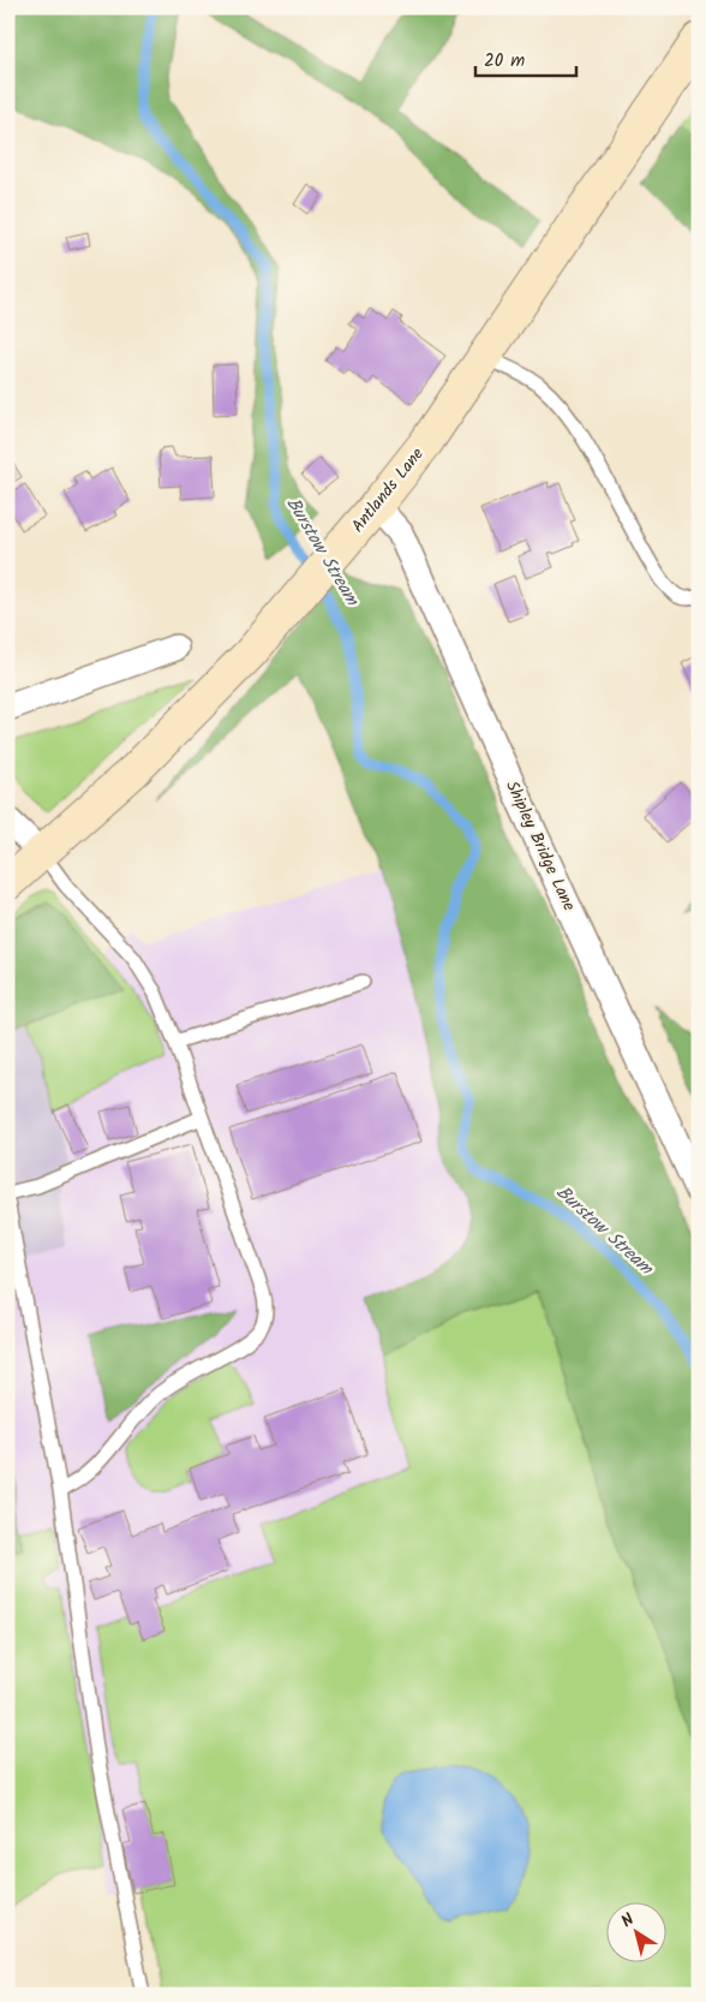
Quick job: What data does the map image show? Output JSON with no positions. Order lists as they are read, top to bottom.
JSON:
{
  "streets": {
    "main road": ["Antlands Lane"],
    "street": ["Shipley Bridge Lane"]
  },
  "crossings": [
    ["Antlands Lane", "Shipley Bridge Lane"]
  ],
  "water": ["Burstow Stream"],
  "scale_bar": "20 m",
  "north": "top left"
}
